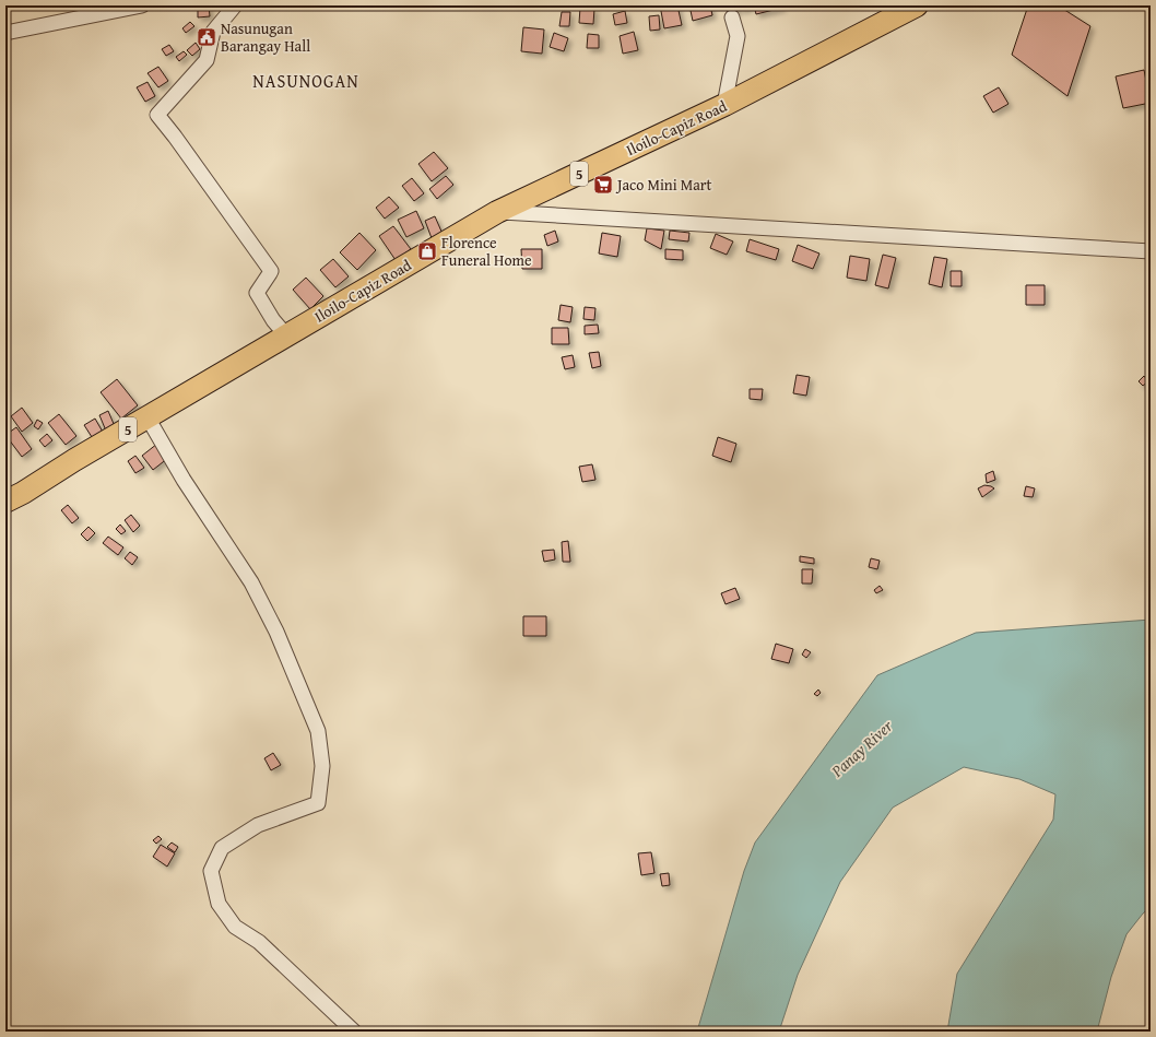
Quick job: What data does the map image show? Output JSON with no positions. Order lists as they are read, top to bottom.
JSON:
{
  "streets": {
    "highway": ["Iloilo-Capiz Road", "5"]
  },
  "districts": ["NASUNOGAN"],
  "water": ["Panay River"],
  "places": {
    "public building": ["Nasunugan Barangay Hall"],
    "supermarket": ["Jaco Mini Mart"],
    "shop": ["Florence Funeral Home"]
  }
}
